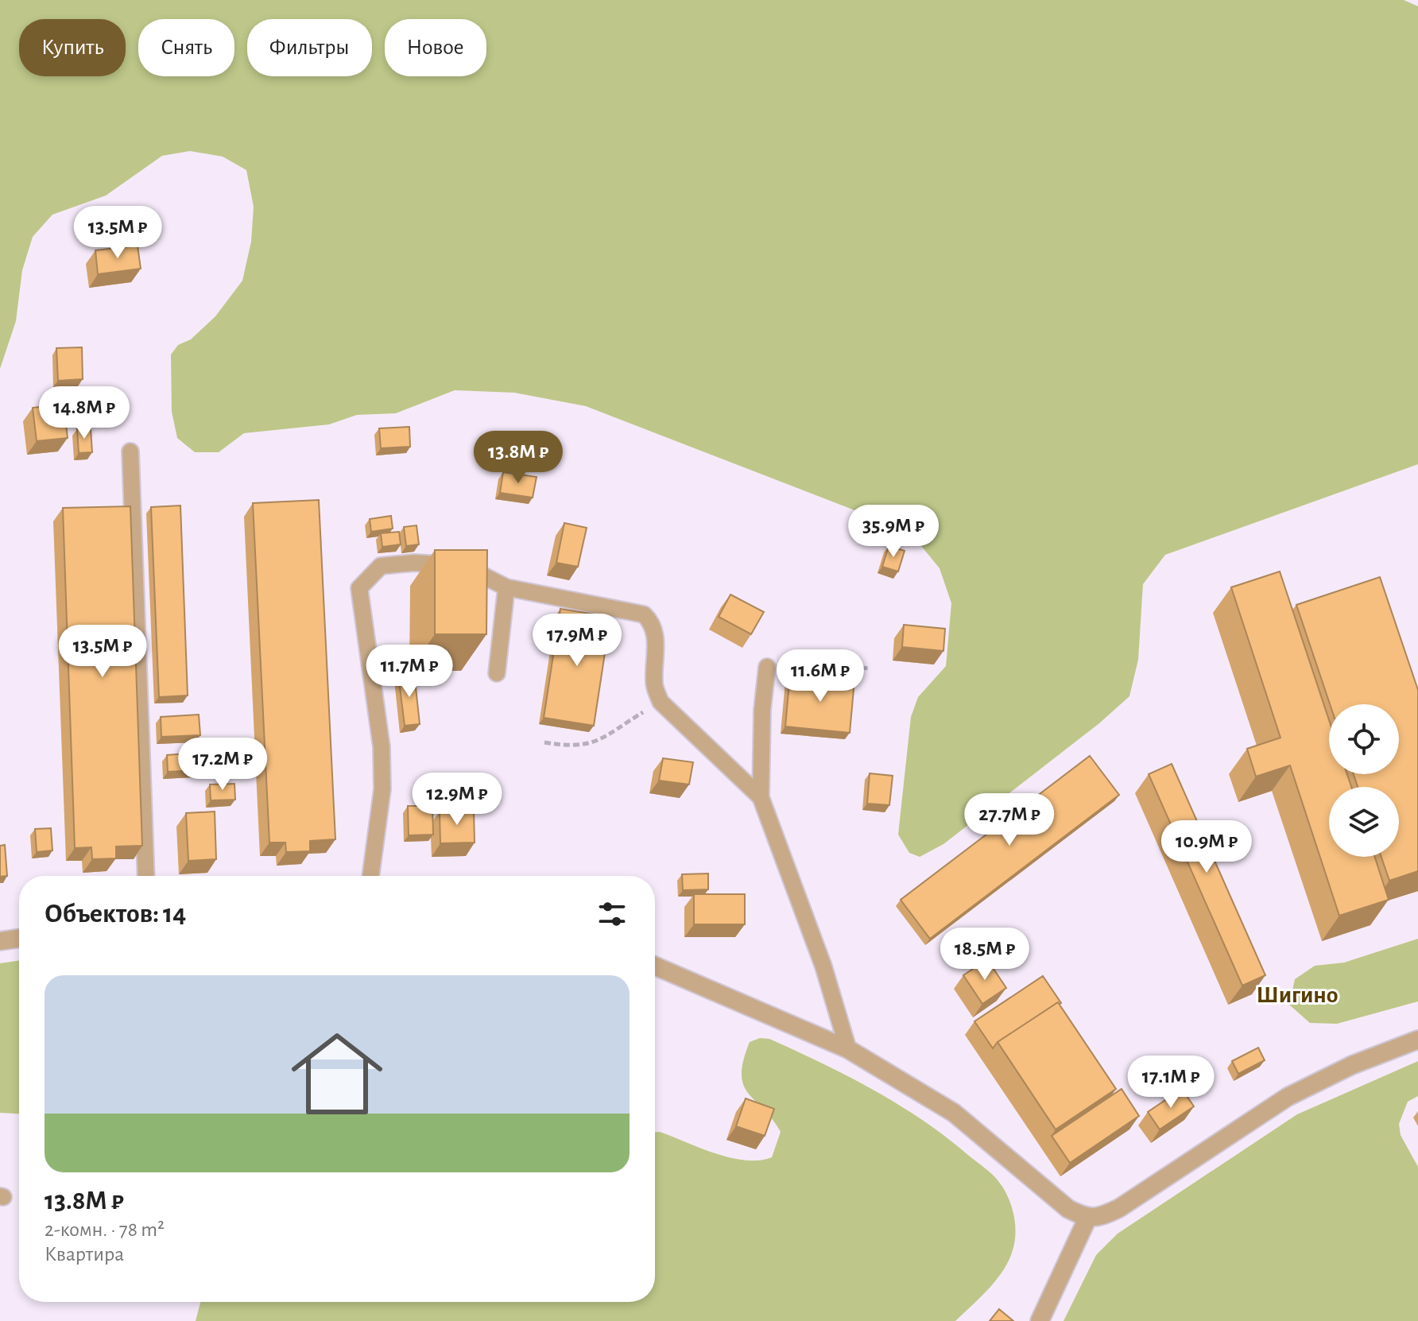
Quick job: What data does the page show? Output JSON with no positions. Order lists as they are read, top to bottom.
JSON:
{
  "districts": ["Шигино"],
  "page": {
    "chip": [
      "Купить",
      "Снять",
      "Фильтры",
      "Новое"
    ],
    "price": [
      "13.5M ₽",
      "14.8M ₽",
      "13.8M ₽",
      "35.9M ₽",
      "17.9M ₽",
      "13.5M ₽",
      "11.7M ₽",
      "11.6M ₽",
      "17.2M ₽",
      "12.9M ₽",
      "27.7M ₽",
      "10.9M ₽",
      "18.5M ₽",
      "17.1M ₽"
    ],
    "heading": "Объектов: 14",
    "list": [
      {
        "name": "13.8M ₽",
        "note": "2-комн. · 78 m² · Квартира"
      }
    ]
  }
}
